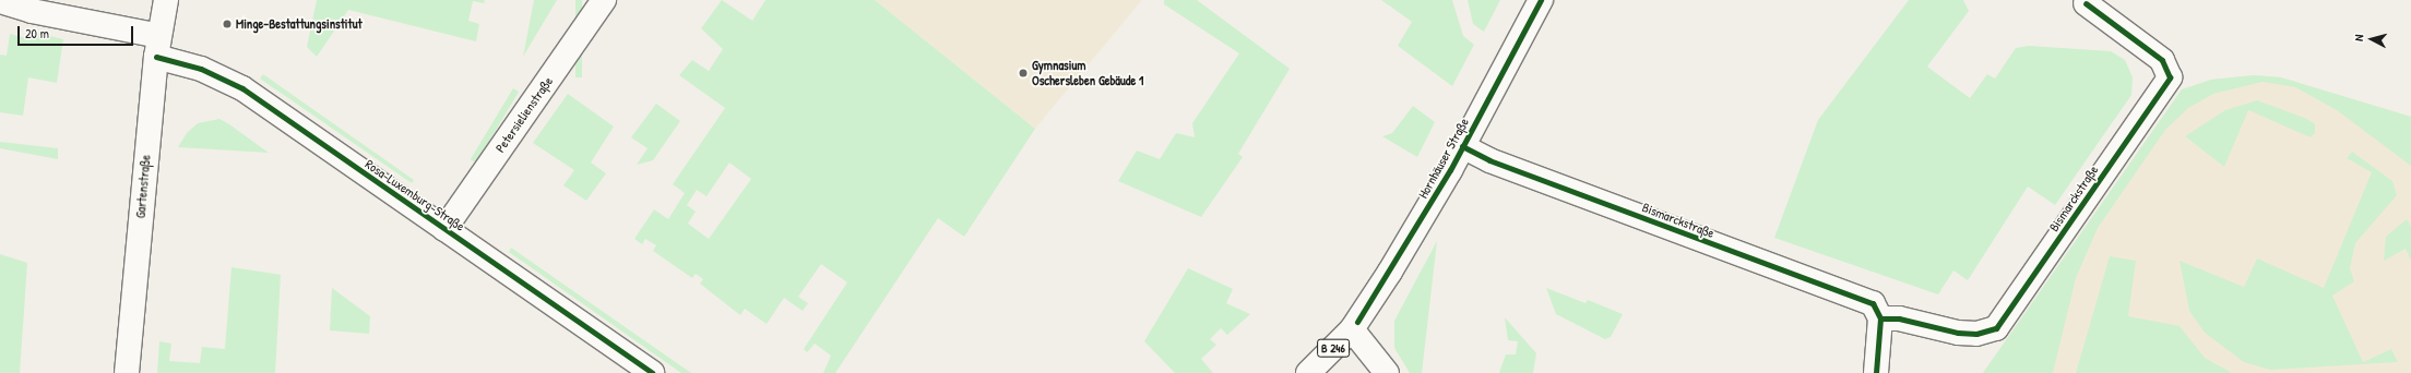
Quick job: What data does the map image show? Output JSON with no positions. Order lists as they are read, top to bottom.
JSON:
{
  "streets": {
    "street": [
      "Petersielienstraße",
      "Hornhäuser Straße",
      "Gartenstraße",
      "Rosa-Luxemburg-Straße",
      "Bismarckstraße",
      "B 246"
    ]
  },
  "crossings": [
    ["Petersielienstraße", "Rosa-Luxemburg-Straße"],
    ["Hornhäuser Straße", "Bismarckstraße"],
    ["Gartenstraße", "Rosa-Luxemburg-Straße"]
  ],
  "places": ["Minge-Bestattungsinstitut", "Gymnasium Oschersleben Gebäude 1"],
  "scale_bar": "20 m",
  "north": "left"
}
